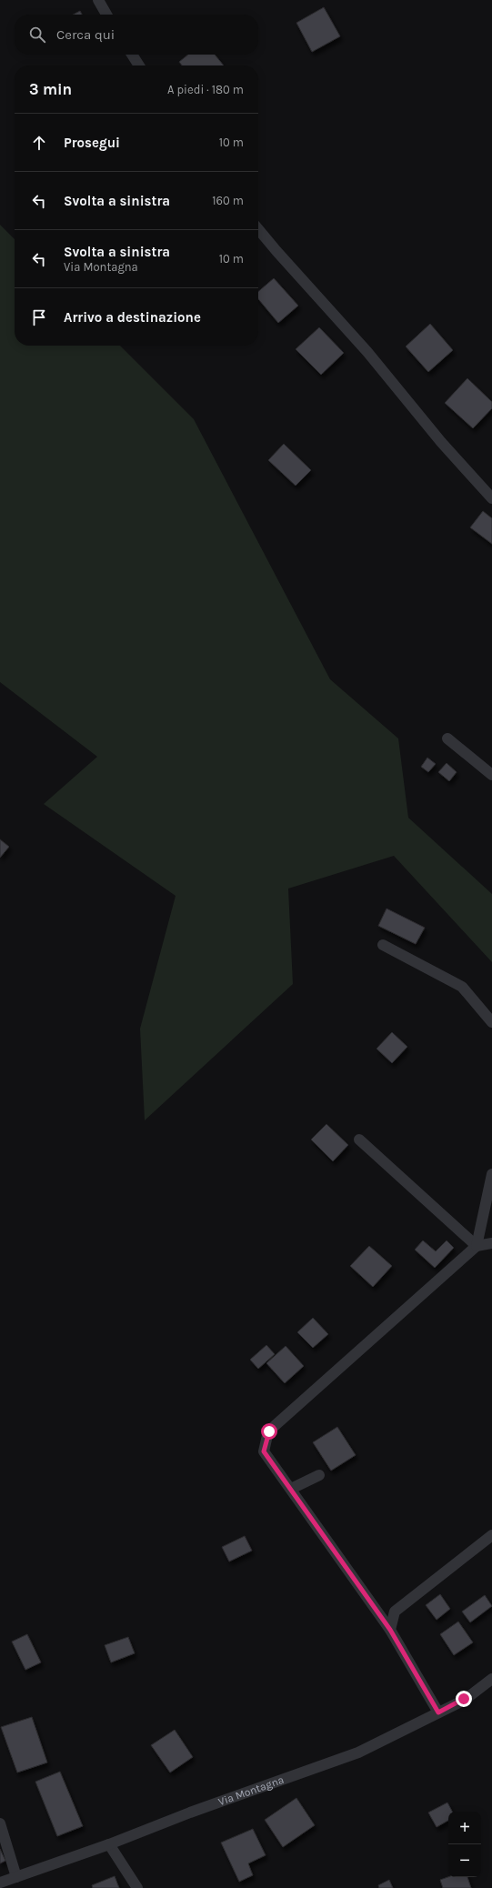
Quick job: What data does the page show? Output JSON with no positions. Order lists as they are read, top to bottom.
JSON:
{
  "streets": {
    "street": ["Via Montagna"]
  },
  "page": {
    "search": "Cerca qui",
    "heading": ["3 min", "A piedi · 180 m"],
    "list": [
      ["Prosegui", "10 m"],
      ["Svolta a sinistra", "160 m"],
      ["Svolta a sinistra", "Via Montagna", "10 m"],
      "Arrivo a destinazione"
    ],
    "map_buttons": ["+", "−"]
  }
}
